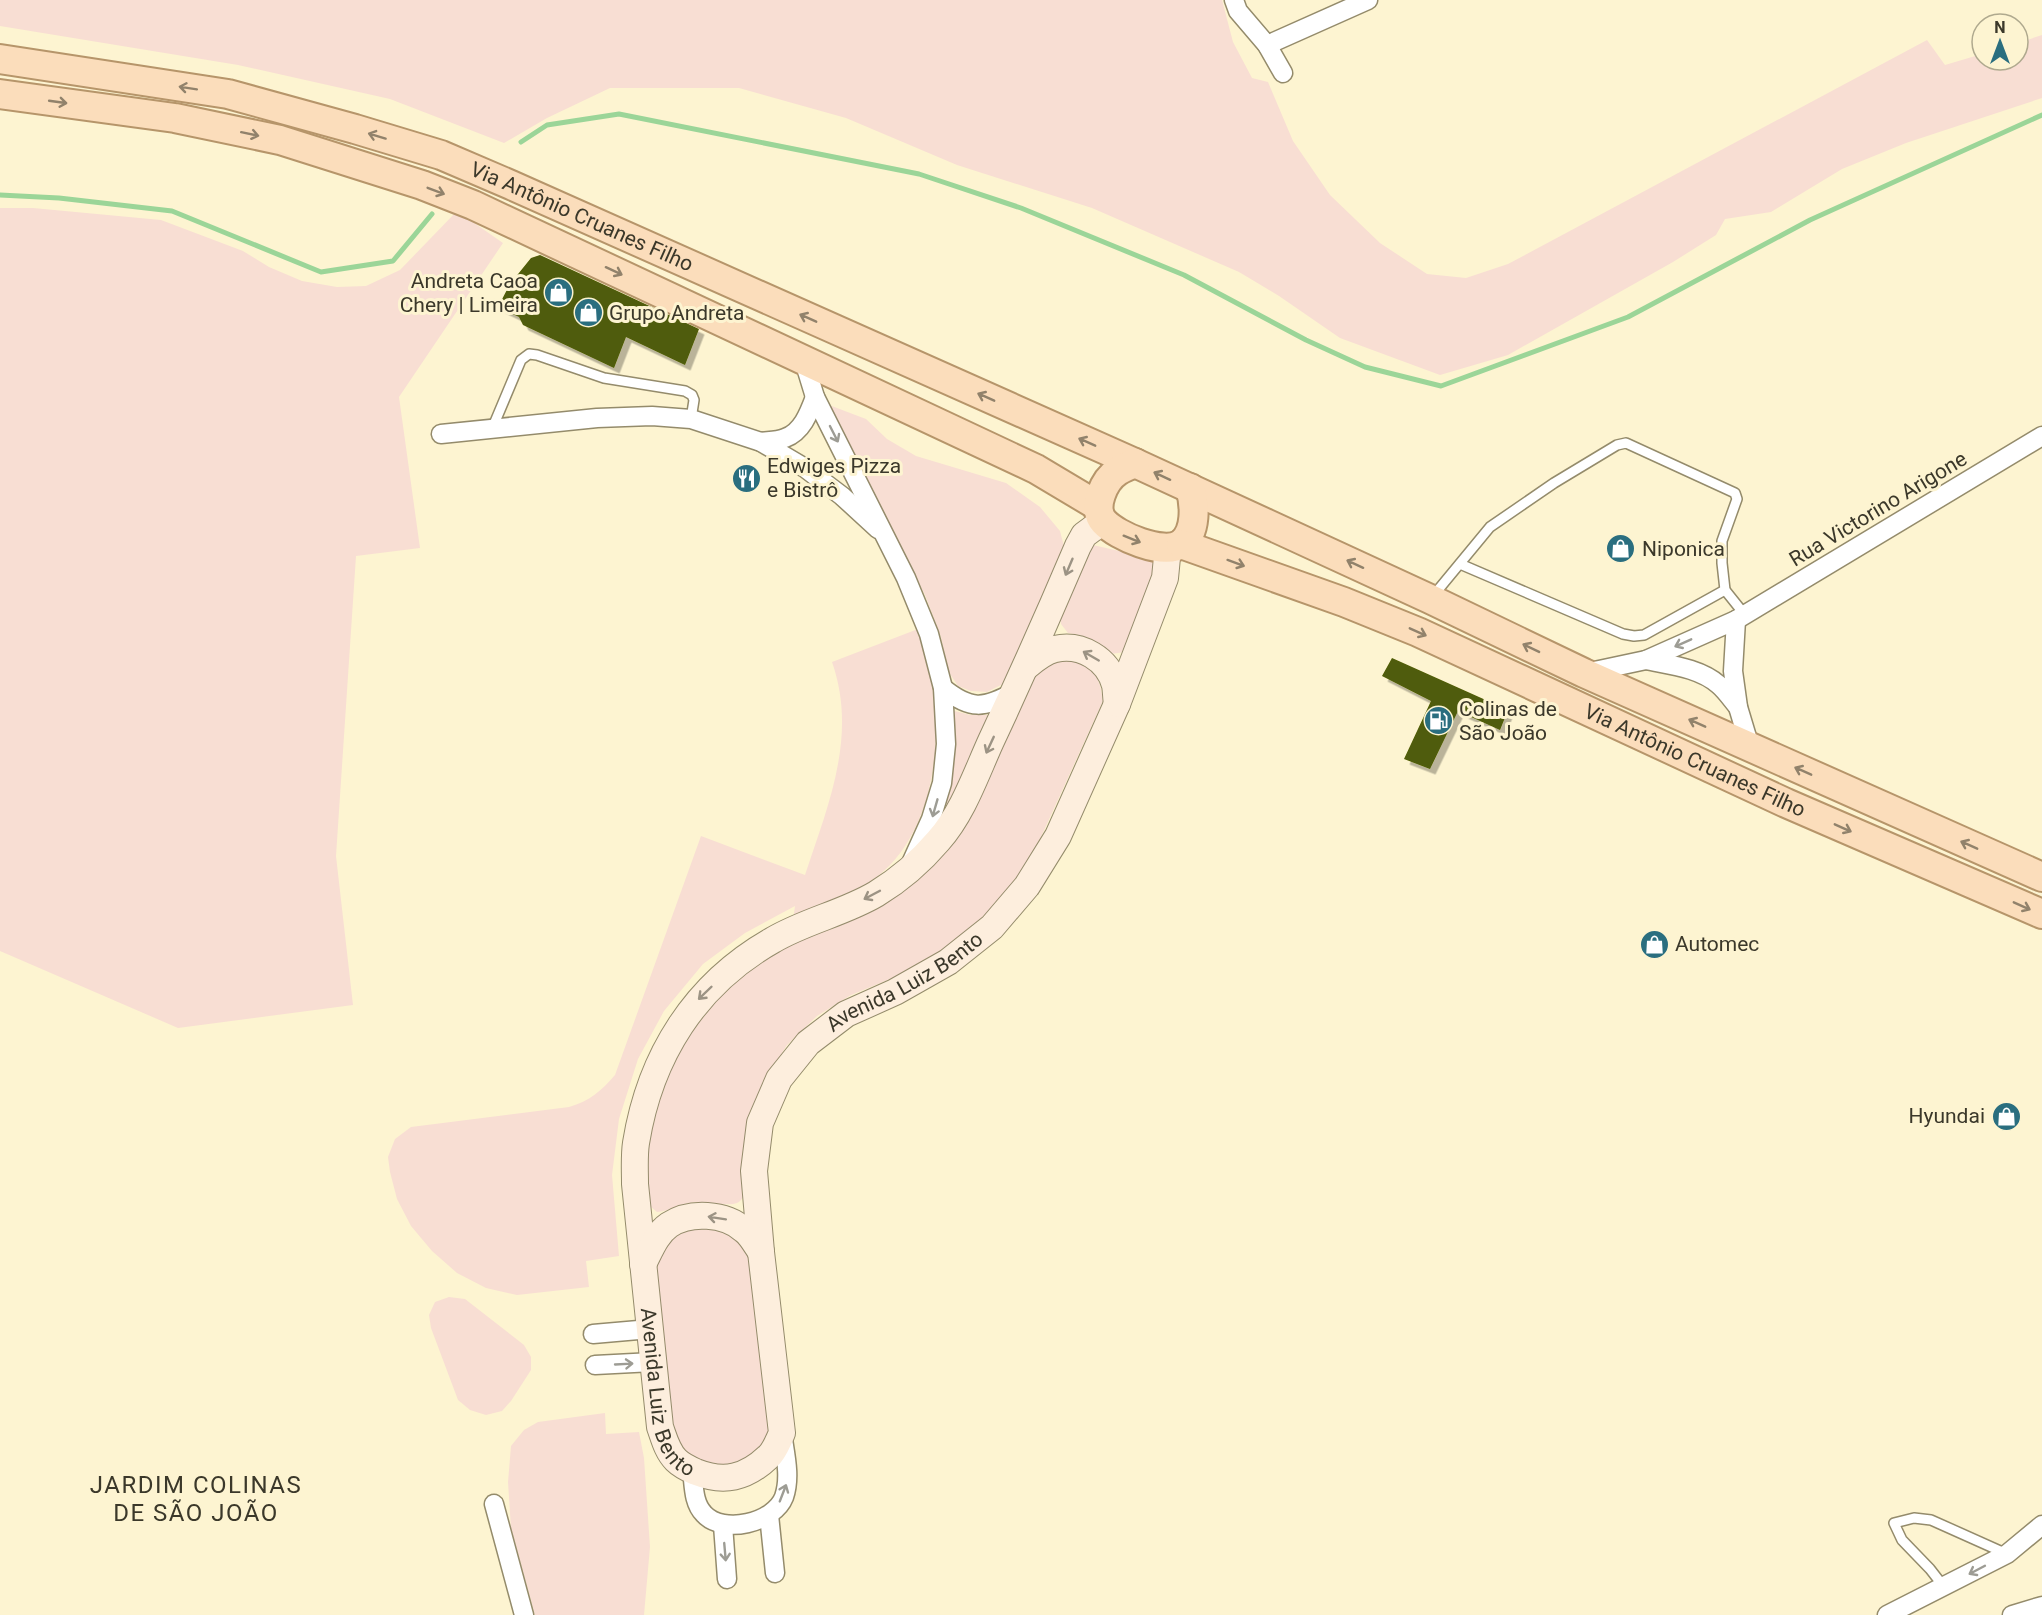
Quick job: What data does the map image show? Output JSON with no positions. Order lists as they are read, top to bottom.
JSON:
{
  "streets": {
    "main road": ["Via Antônio Cruanes Filho"],
    "street": ["Rua Victorino Arigone", "Avenida Luiz Bento"]
  },
  "crossings": [
    ["Via Antônio Cruanes Filho", "Rua Victorino Arigone"],
    ["Via Antônio Cruanes Filho", "Avenida Luiz Bento"]
  ],
  "districts": ["JARDIM COLINAS DE SÃO JOÃO"],
  "places": {
    "shop": [
      "Andreta Caoa Chery | Limeira",
      "Grupo Andreta",
      "Niponica",
      "Automec",
      "Hyundai"
    ],
    "restaurant": ["Edwiges Pizza e Bistrô"],
    "fuel station": ["Colinas de São João"]
  },
  "north": "top"
}
